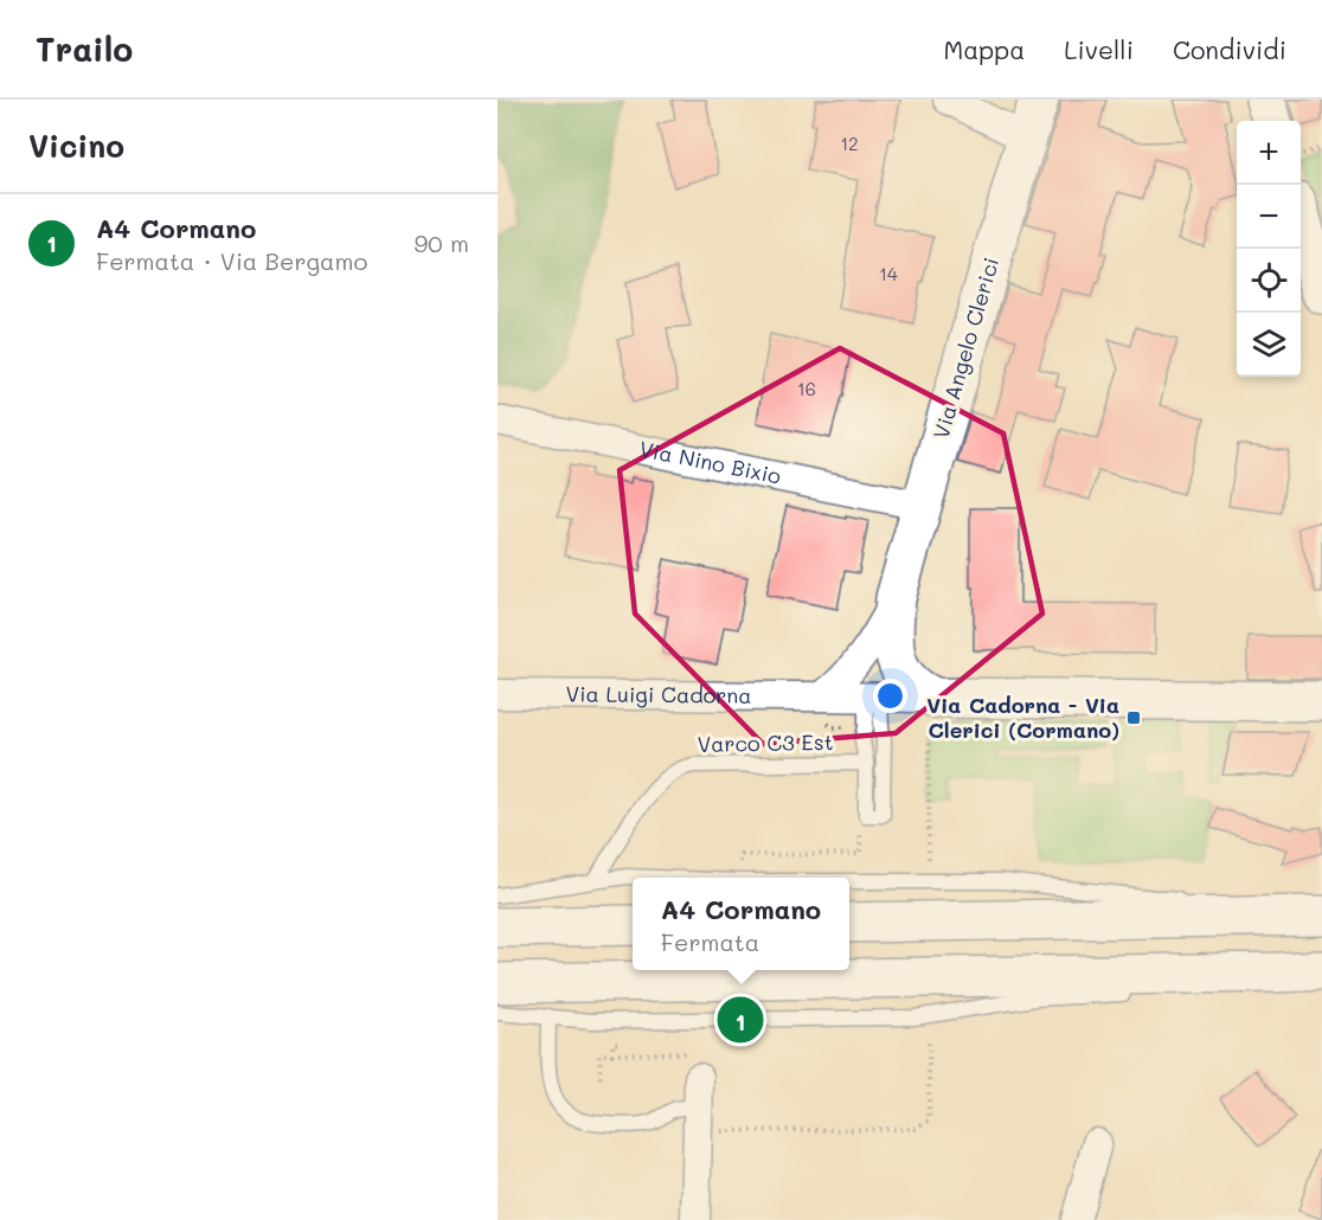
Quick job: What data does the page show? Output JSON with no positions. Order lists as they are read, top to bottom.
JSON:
{
  "streets": {
    "main road": ["Via Angelo Clerici"],
    "street": ["Via Nino Bixio", "Via Luigi Cadorna"],
    "lane": ["Varco C3 Est"]
  },
  "crossings": [
    ["Via Angelo Clerici", "Via Nino Bixio"],
    ["Via Angelo Clerici", "Via Luigi Cadorna"]
  ],
  "places": {
    "transit": ["Via Cadorna - Via Clerici (Cormano)"]
  },
  "house_numbers": ["12", "14", "16"],
  "page": {
    "header": "Trailo",
    "nav": ["Mappa", "Livelli", "Condividi"],
    "heading": "Vicino",
    "map_buttons": ["+", "−"],
    "list": [
      {
        "mark": "1",
        "name": "A4 Cormano",
        "note": "Fermata · Via Bergamo",
        "value": "90 m"
      }
    ],
    "popup": ["A4 Cormano", "Fermata"],
    "pins": "1"
  }
}
